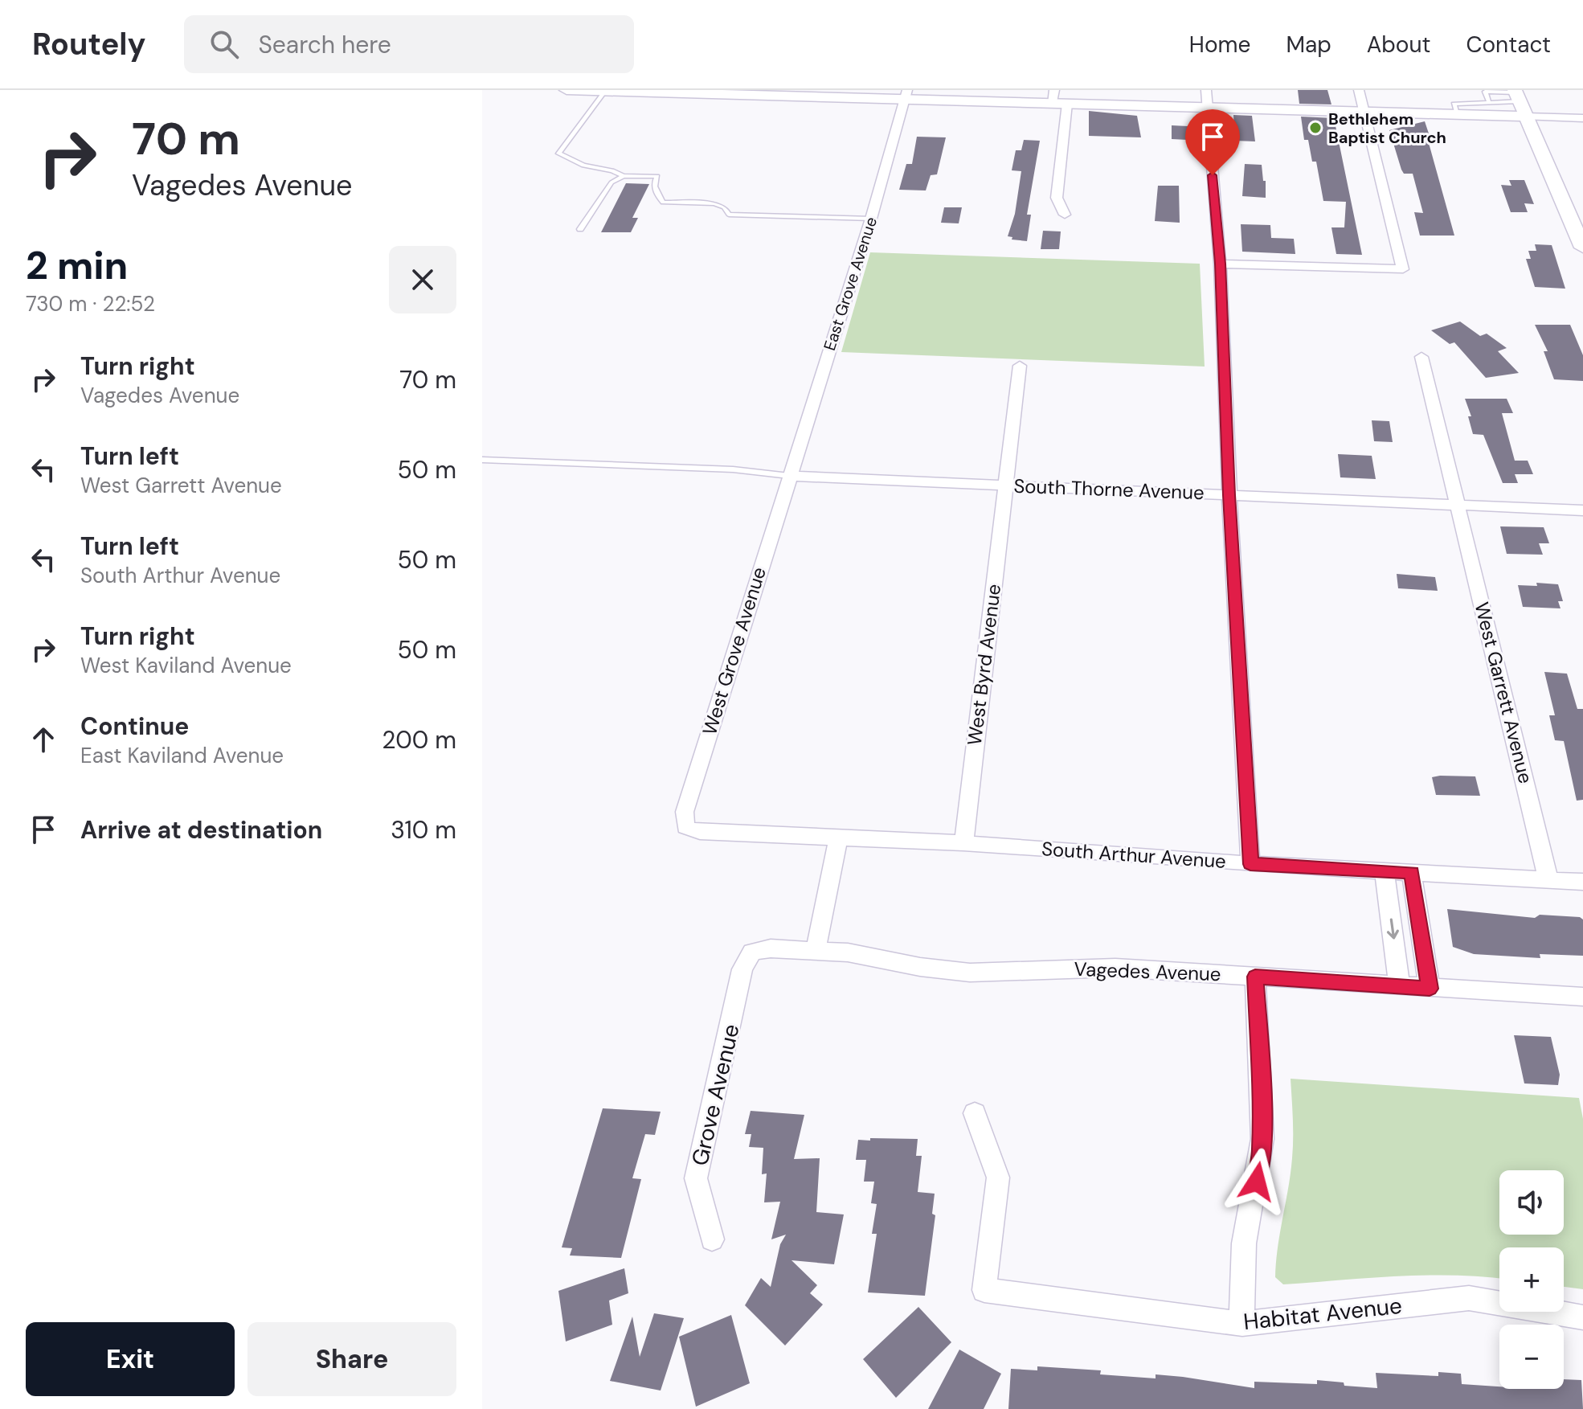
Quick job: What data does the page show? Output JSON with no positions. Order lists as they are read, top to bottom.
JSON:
{
  "streets": {
    "street": [
      "East Grove Avenue",
      "South Thorne Avenue",
      "West Grove Avenue",
      "West Byrd Avenue",
      "West Garrett Avenue",
      "South Arthur Avenue",
      "Vagedes Avenue",
      "Grove Avenue",
      "Habitat Avenue"
    ]
  },
  "crossings": [
    ["East Grove Avenue", "South Thorne Avenue"],
    ["East Grove Avenue", "West Grove Avenue"],
    ["South Thorne Avenue", "West Grove Avenue"],
    ["South Thorne Avenue", "West Byrd Avenue"],
    ["South Thorne Avenue", "West Garrett Avenue"],
    ["West Grove Avenue", "South Arthur Avenue"],
    ["West Byrd Avenue", "South Arthur Avenue"],
    ["West Garrett Avenue", "South Arthur Avenue"],
    ["Vagedes Avenue", "Grove Avenue"]
  ],
  "places": ["Bethlehem Baptist Church"],
  "page": {
    "header": "Routely",
    "search": "Search here",
    "nav": [
      "Home",
      "Map",
      "About",
      "Contact"
    ],
    "turn": ["70 m", "Vagedes Avenue"],
    "heading": ["2 min", "730 m · 22:52"],
    "list": [
      {
        "name": "Turn right",
        "note": "Vagedes Avenue",
        "value": "70 m"
      },
      {
        "name": "Turn left",
        "note": "West Garrett Avenue",
        "value": "50 m"
      },
      {
        "name": "Turn left",
        "note": "South Arthur Avenue",
        "value": "50 m"
      },
      {
        "name": "Turn right",
        "note": "West Kaviland Avenue",
        "value": "50 m"
      },
      {
        "name": "Continue",
        "note": "East Kaviland Avenue",
        "value": "200 m"
      },
      {
        "name": "Arrive at destination",
        "value": "310 m"
      }
    ],
    "map_buttons": ["+", "−"],
    "buttons": ["Exit", "Share"]
  }
}
